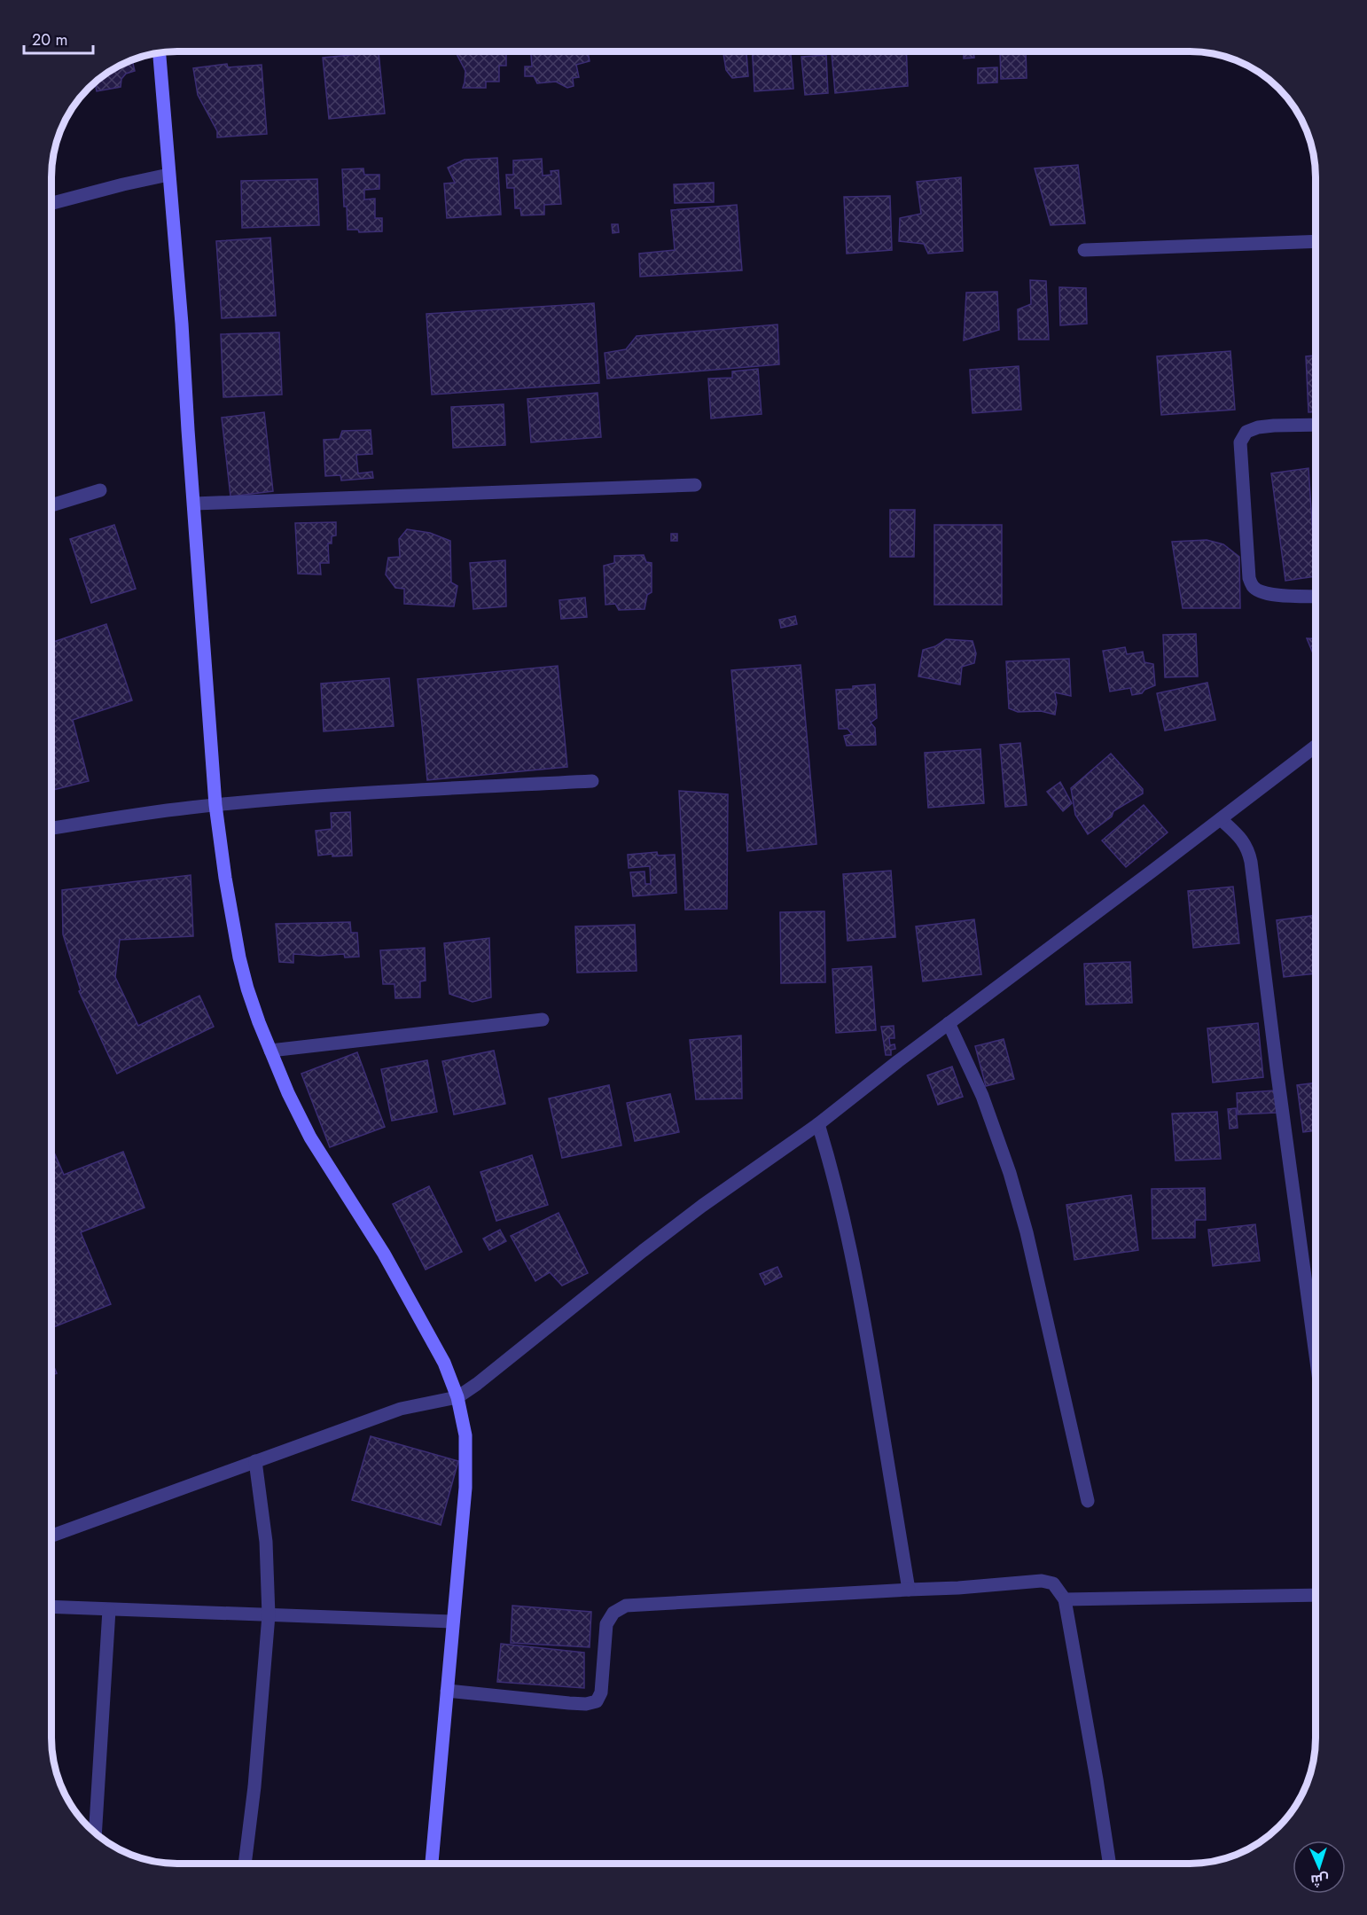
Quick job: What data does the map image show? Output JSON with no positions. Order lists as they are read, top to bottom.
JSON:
{
  "scale_bar": "20 m",
  "north": "bottom"
}
